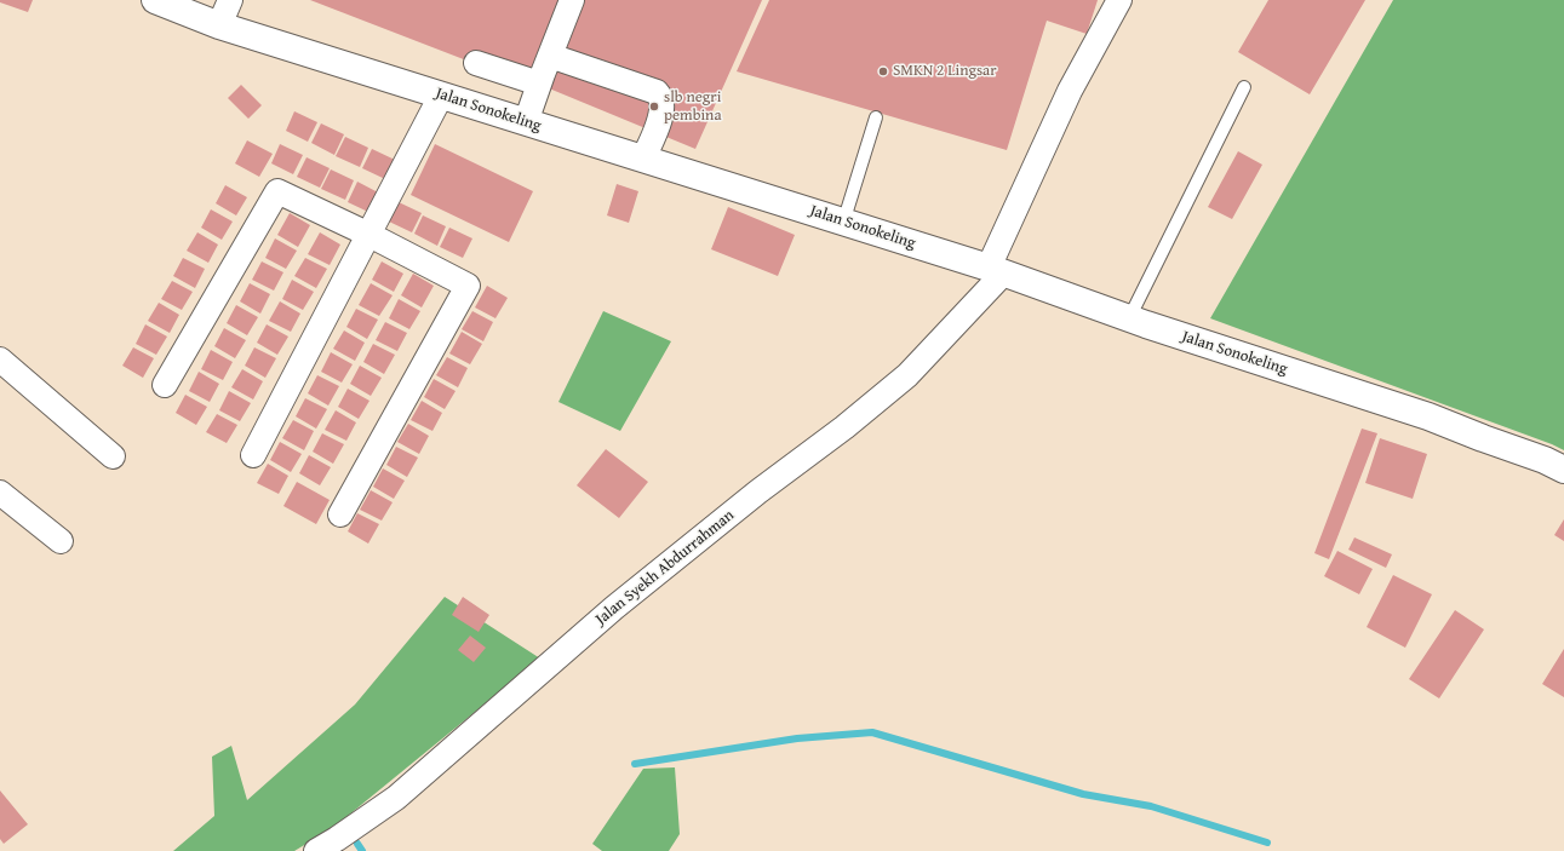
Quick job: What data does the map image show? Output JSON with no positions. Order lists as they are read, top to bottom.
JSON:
{
  "streets": {
    "street": ["Jalan Sonokeling", "Jalan Syekh Abdurrahman"]
  },
  "crossings": [
    ["Jalan Sonokeling", "Jalan Syekh Abdurrahman"]
  ],
  "places": ["SMKN 2 Lingsar", "slb negri pembina"]
}
